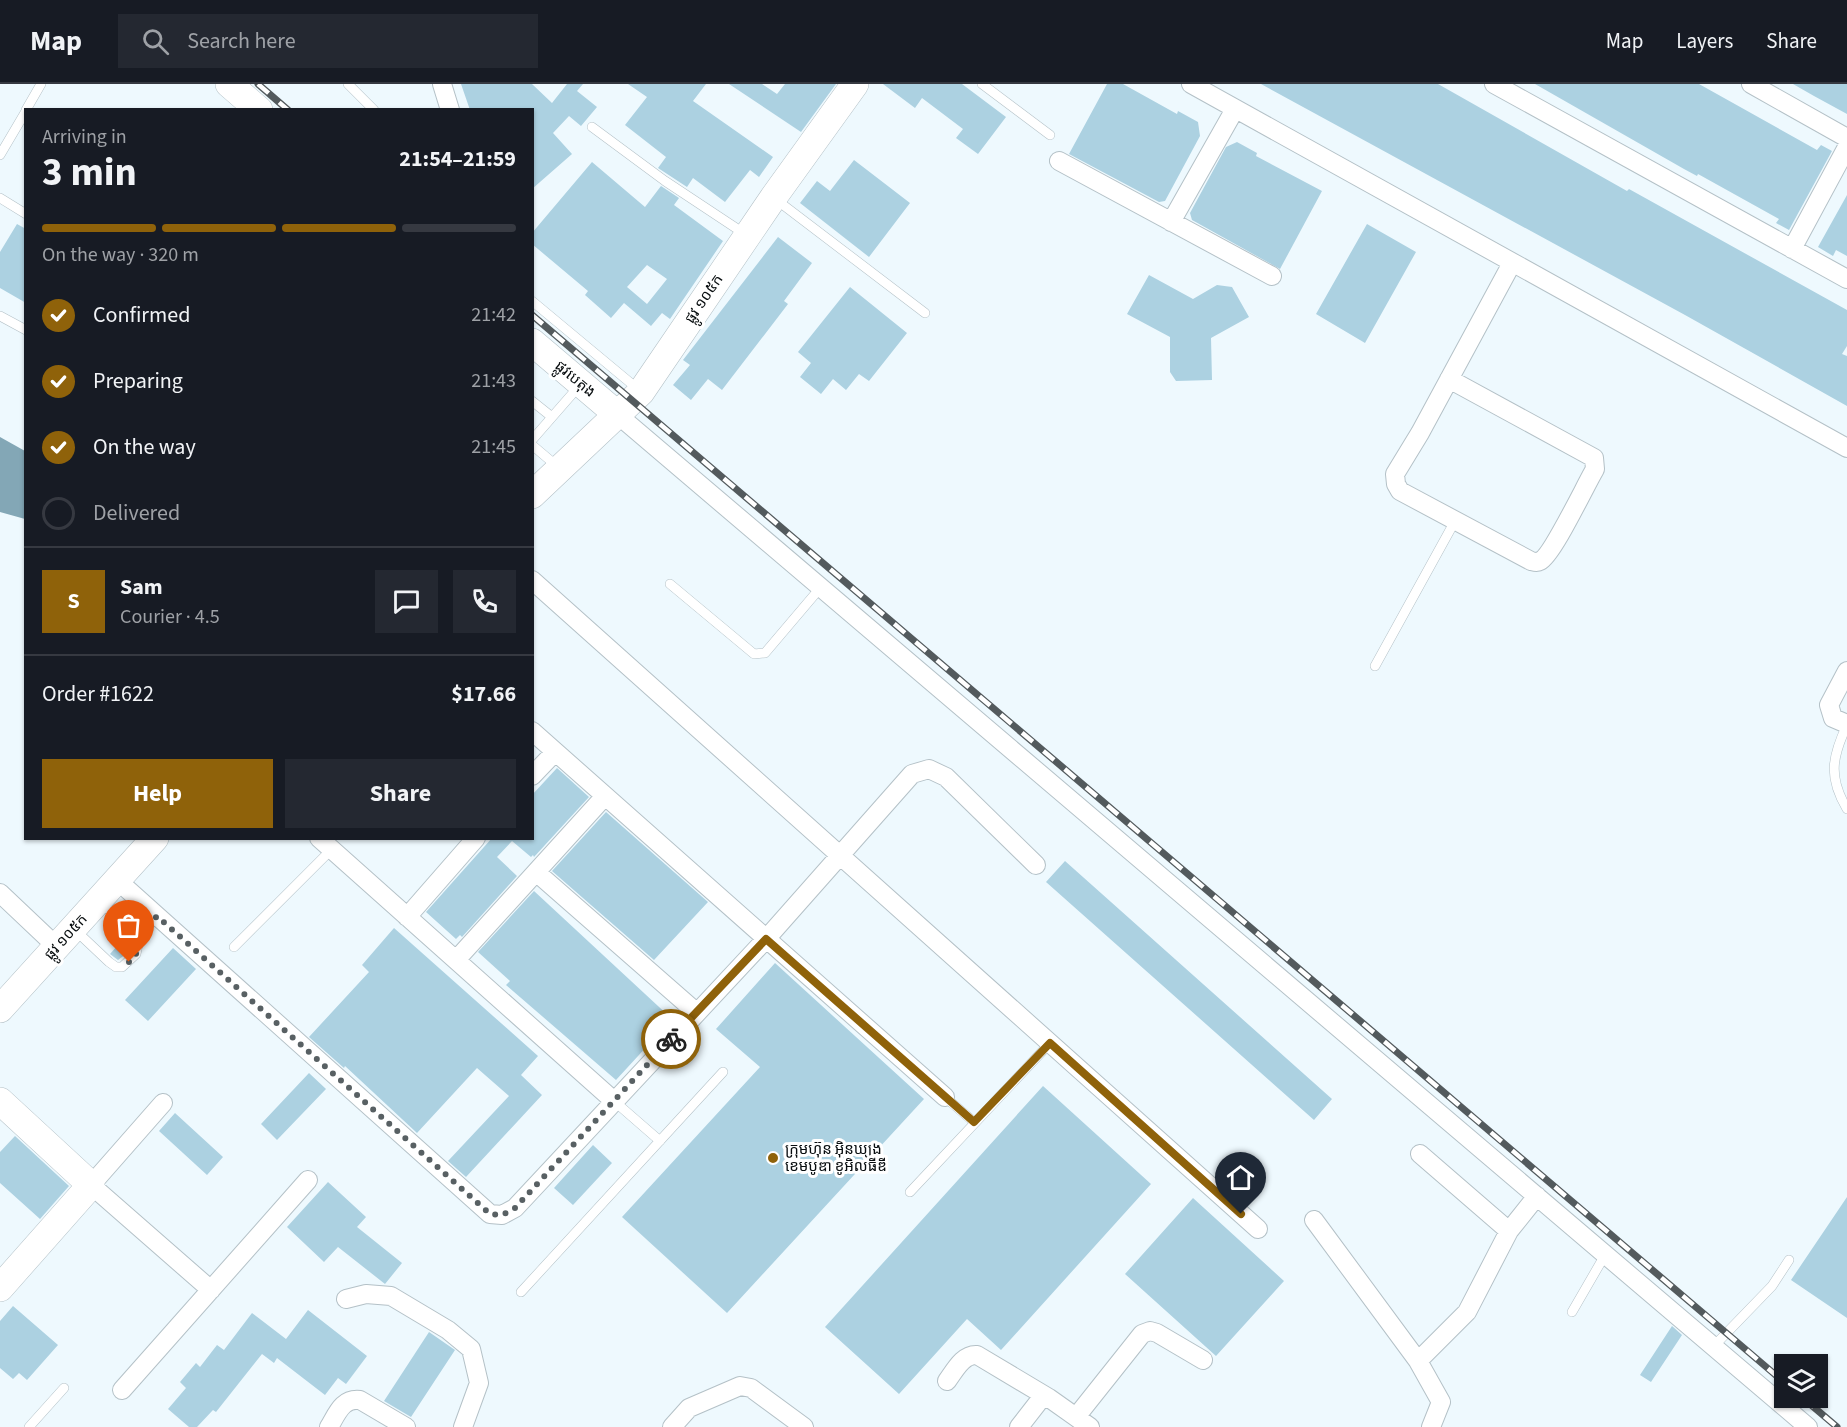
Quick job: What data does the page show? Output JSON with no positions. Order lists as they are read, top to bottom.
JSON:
{
  "streets": {
    "main road": ["ផ្លូវ ១០៥ក", "ផ្លូវបេតុង"]
  },
  "crossings": [
    ["ផ្លូវ ១០៥ក", "ផ្លូវបេតុង"]
  ],
  "places": ["ក្រុមហ៊ុន អ៊ិនឃ្យុង ខេមបូឌា ខូអិលធីឌី"],
  "page": {
    "header": "Map",
    "search": "Search here",
    "nav": ["Map", "Layers", "Share"],
    "heading": ["3 min", "Arriving in", "21:54–21:59"],
    "panel": [
      "Sam",
      "Courier · 4.5",
      "Order #1622",
      "$17.66"
    ],
    "bar": "On the way · 320 m",
    "list": [
      ["Confirmed", "21:42"],
      ["Preparing", "21:43"],
      ["On the way", "21:45"],
      "Delivered"
    ],
    "round": "S",
    "buttons": ["Help", "Share"]
  }
}
